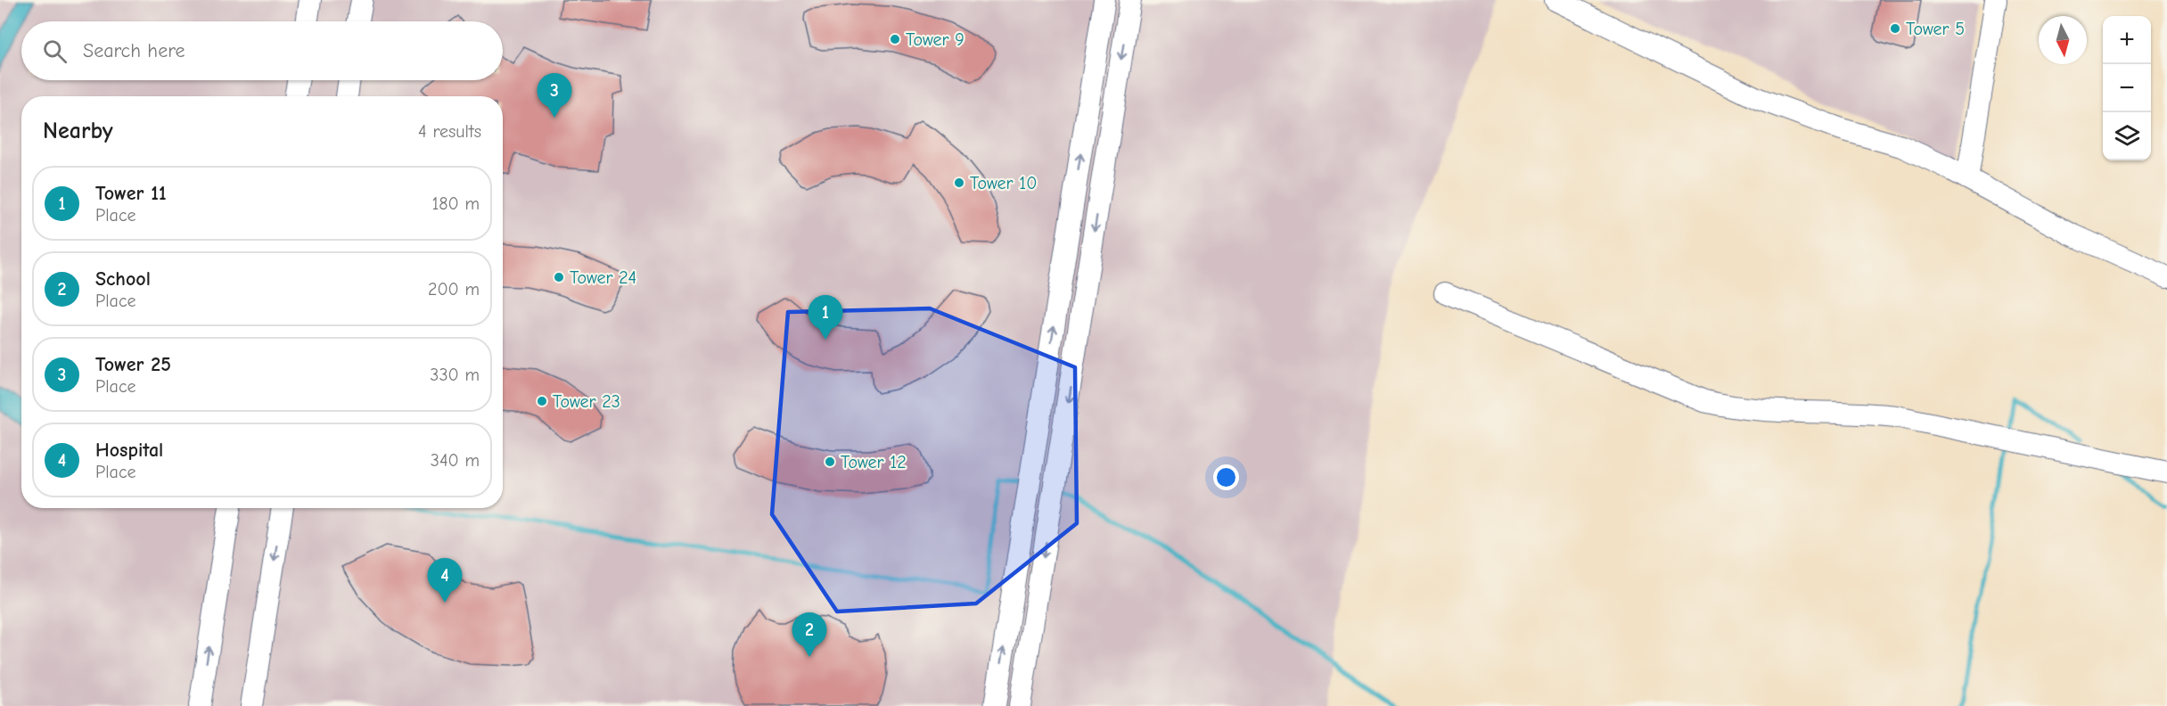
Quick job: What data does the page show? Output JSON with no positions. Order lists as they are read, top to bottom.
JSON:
{
  "places": [
    "Tower 5",
    "Tower 9",
    "Tower 10",
    "Tower 24",
    "Tower 23",
    "Tower 12"
  ],
  "north": "bottom",
  "page": {
    "map_buttons": ["+", "−"],
    "search": "Search here",
    "pins": [
      "3",
      "1",
      "4",
      "2"
    ],
    "heading": ["Nearby", "4 results"],
    "list": [
      {
        "mark": "1",
        "name": "Tower 11",
        "note": "Place",
        "value": "180 m"
      },
      {
        "mark": "2",
        "name": "School",
        "note": "Place",
        "value": "200 m"
      },
      {
        "mark": "3",
        "name": "Tower 25",
        "note": "Place",
        "value": "330 m"
      },
      {
        "mark": "4",
        "name": "Hospital",
        "note": "Place",
        "value": "340 m"
      }
    ]
  }
}
